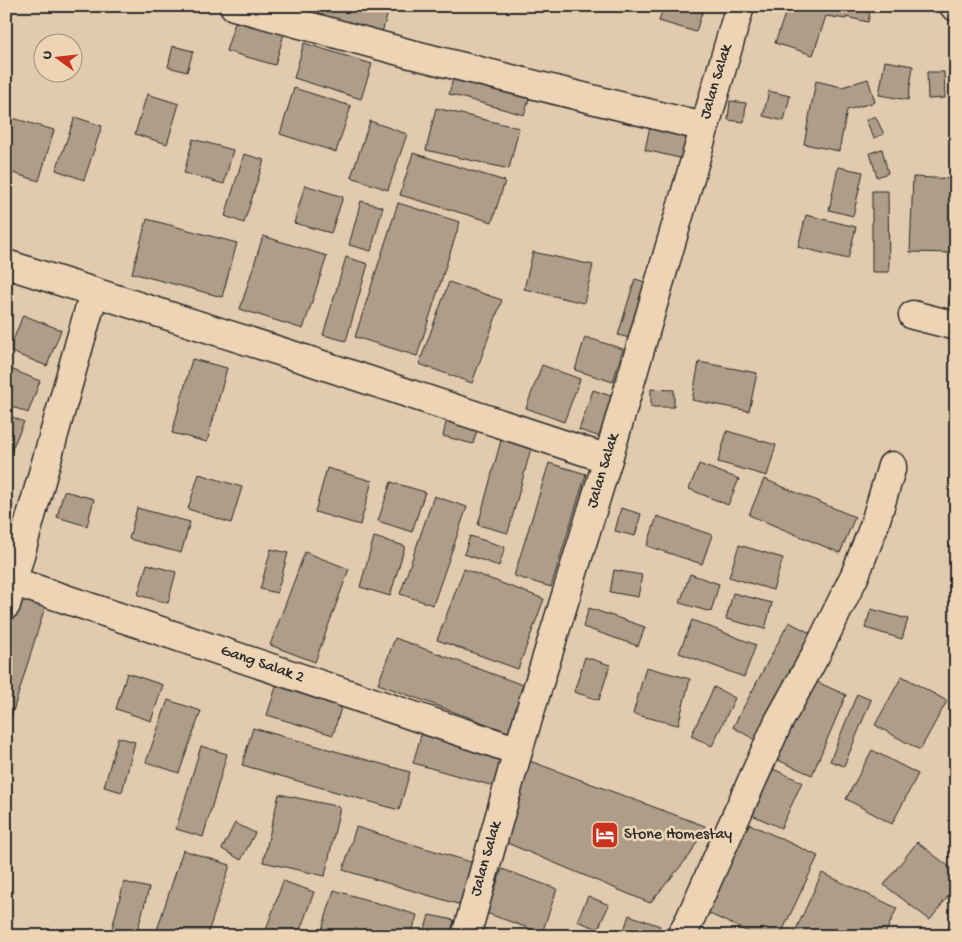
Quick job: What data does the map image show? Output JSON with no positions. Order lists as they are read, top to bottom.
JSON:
{
  "streets": {
    "street": ["Jalan Salak", "Gang Salak 2"]
  },
  "crossings": [
    ["Jalan Salak", "Gang Salak 2"]
  ],
  "places": {
    "hotel": ["Stone Homestay"]
  },
  "north": "left"
}
